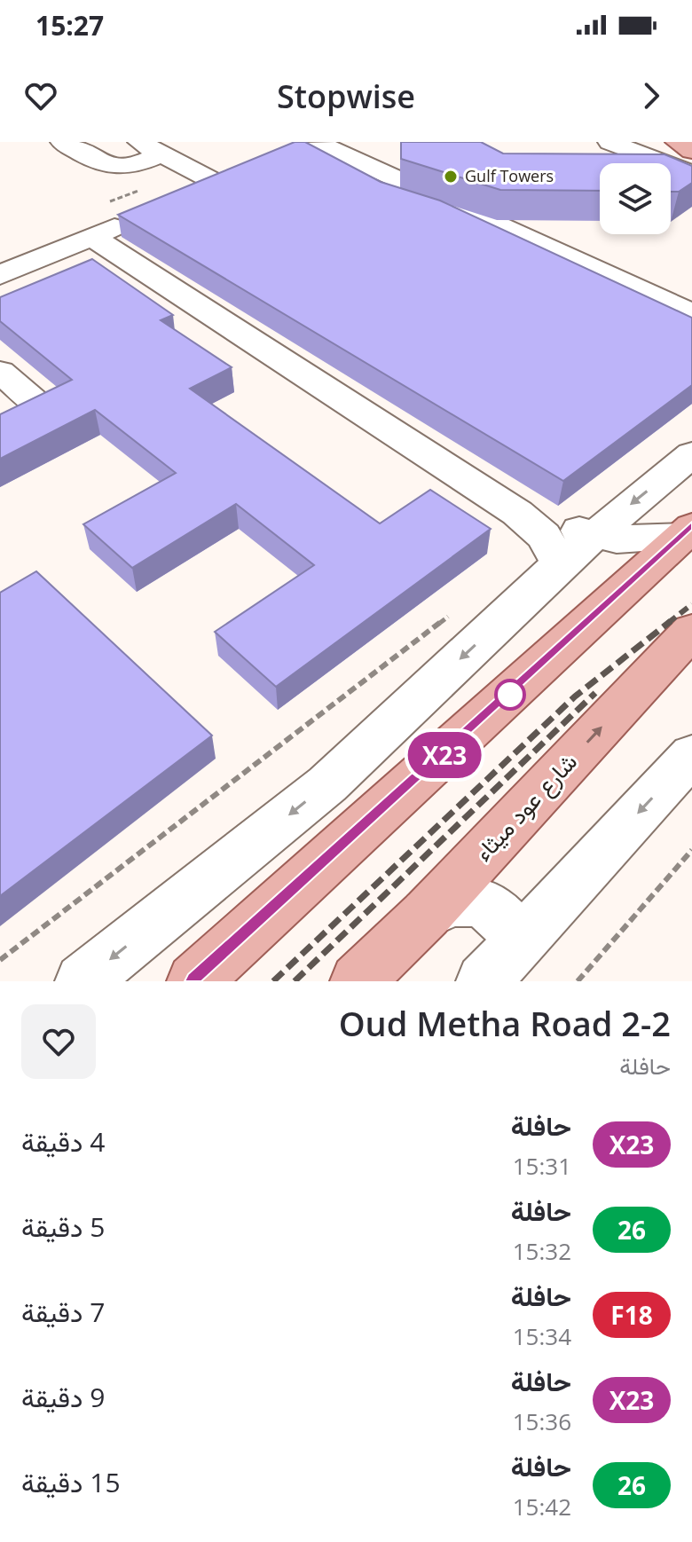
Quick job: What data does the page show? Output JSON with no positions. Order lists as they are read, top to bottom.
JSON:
{
  "streets": {
    "main road": ["شارع عود ميثاء"]
  },
  "places": ["Gulf Towers"],
  "lines": ["bus line X23"],
  "page": {
    "status": "15:27",
    "header": "Stopwise",
    "on_map": "X23",
    "heading": ["Oud Metha Road 2-2", "حافلة"],
    "list": [
      {
        "mark": "X23",
        "name": "حافلة",
        "note": "15:31",
        "value": "4 دقيقة"
      },
      {
        "mark": "26",
        "name": "حافلة",
        "note": "15:32",
        "value": "5 دقيقة"
      },
      {
        "mark": "F18",
        "name": "حافلة",
        "note": "15:34",
        "value": "7 دقيقة"
      },
      {
        "mark": "X23",
        "name": "حافلة",
        "note": "15:36",
        "value": "9 دقيقة"
      },
      {
        "mark": "26",
        "name": "حافلة",
        "note": "15:42",
        "value": "15 دقيقة"
      }
    ]
  }
}
